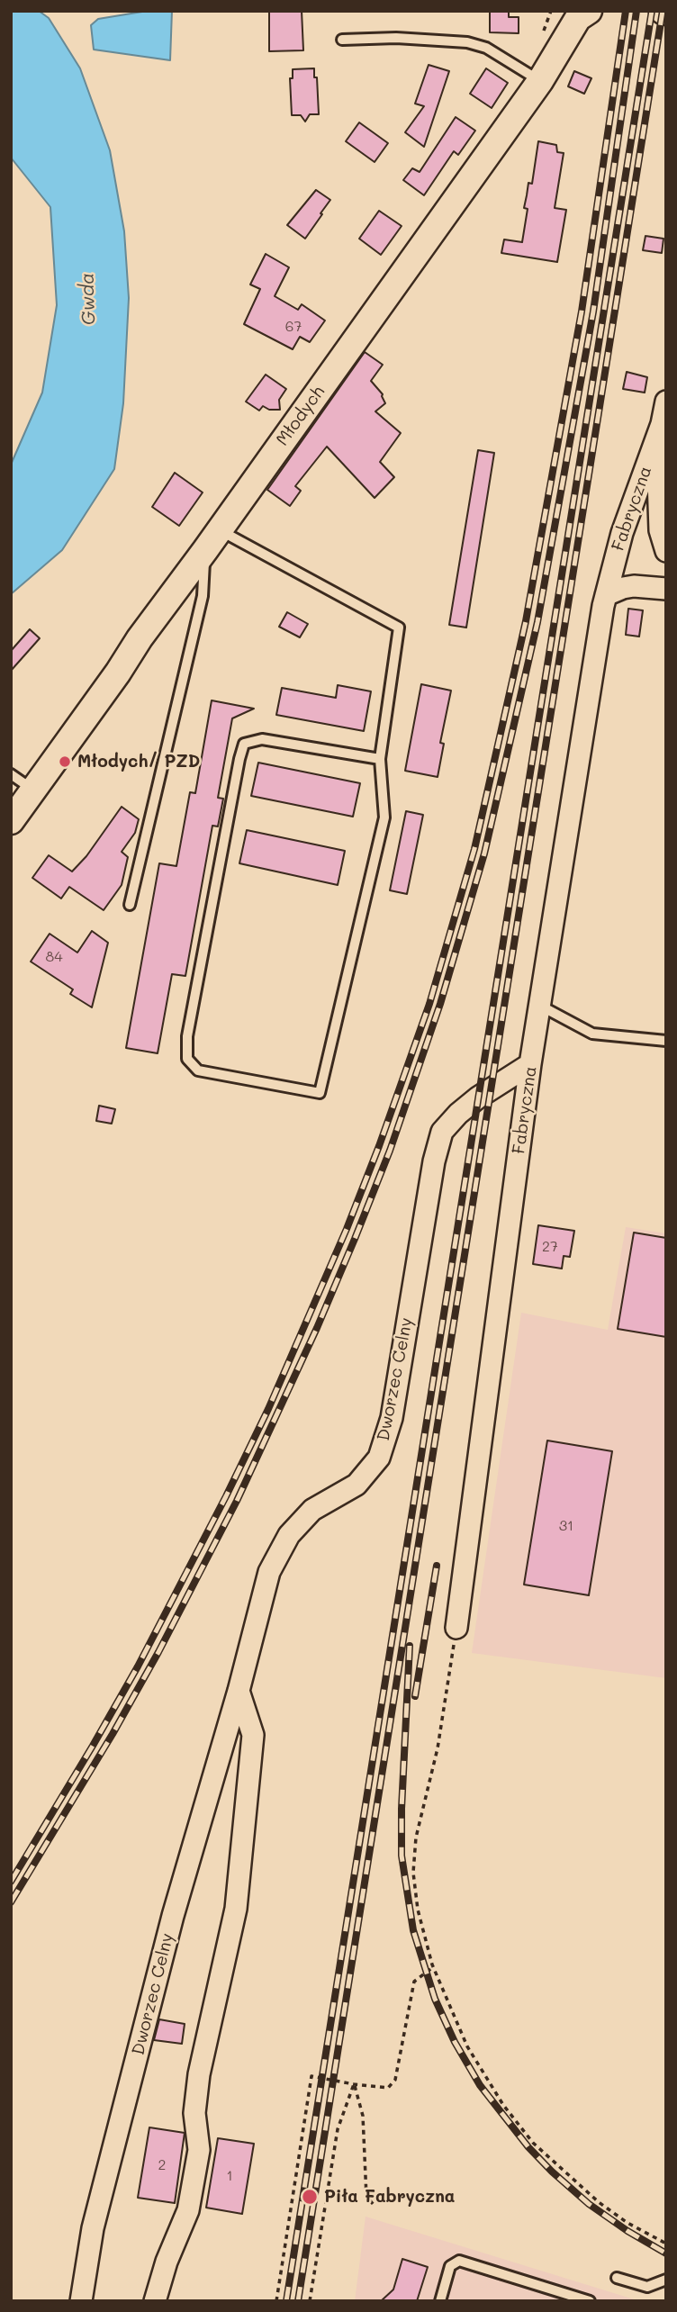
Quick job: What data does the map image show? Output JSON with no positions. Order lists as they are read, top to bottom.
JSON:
{
  "streets": {
    "street": ["Młodych", "Fabryczna", "Dworzec Celny"]
  },
  "crossings": [
    ["Fabryczna", "Dworzec Celny"]
  ],
  "water": ["Gwda"],
  "places": ["Młodych/ PZD", "Piła Fabryczna"],
  "house_numbers": [
    "67",
    "84",
    "27",
    "31",
    "2",
    "1"
  ]
}
